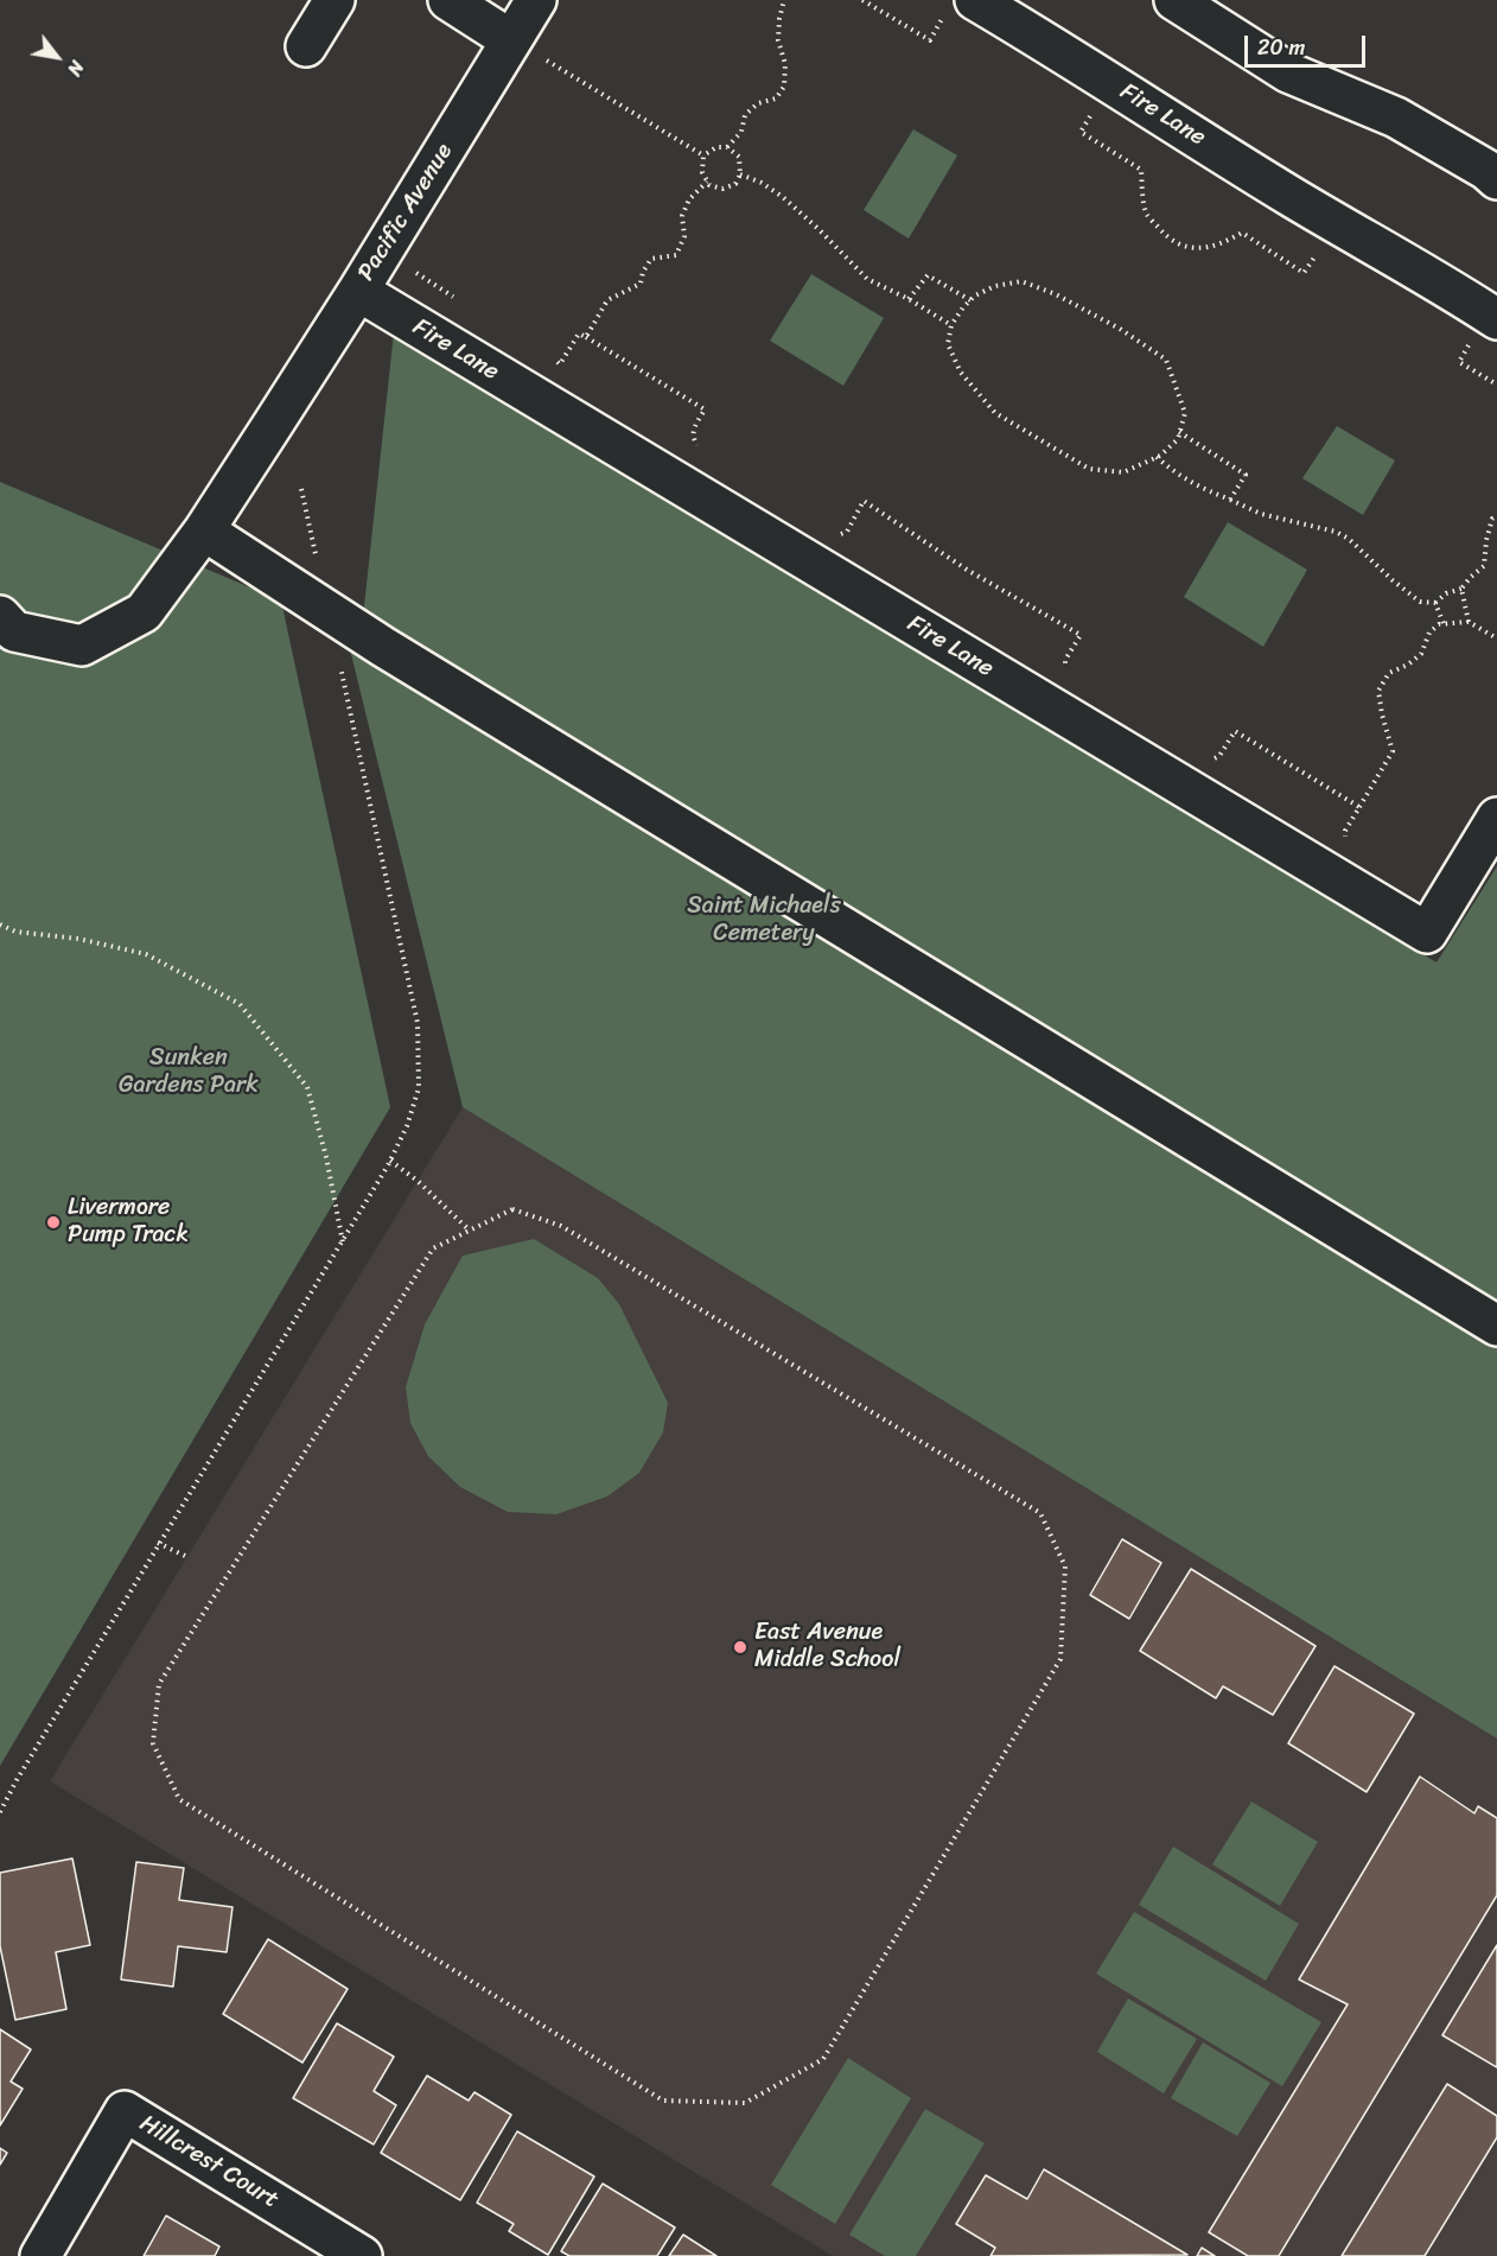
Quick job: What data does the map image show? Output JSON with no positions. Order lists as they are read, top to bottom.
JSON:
{
  "streets": {
    "street": ["Fire Lane", "Pacific Avenue", "Hillcrest Court"]
  },
  "crossings": [
    ["Fire Lane", "Pacific Avenue"]
  ],
  "parks": ["Saint Michaels Cemetery", "Sunken Gardens Park"],
  "places": ["Livermore Pump Track", "East Avenue Middle School"],
  "scale_bar": "20 m",
  "north": "bottom right"
}
